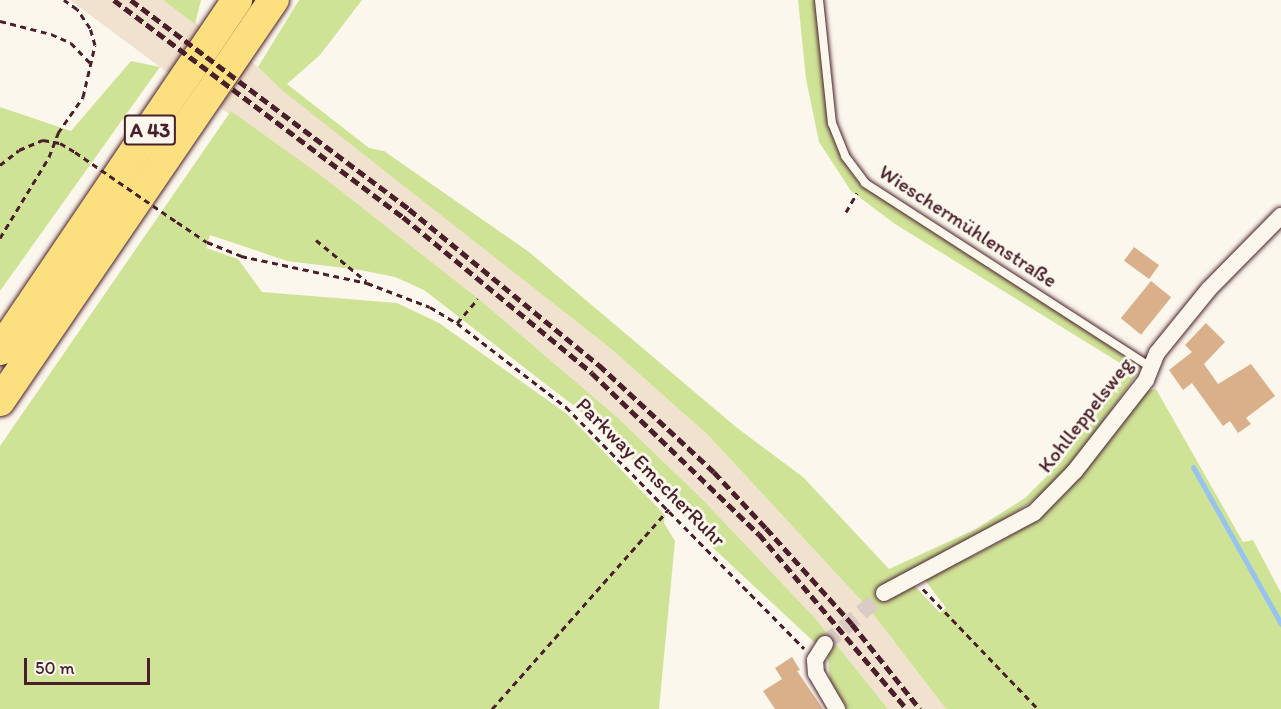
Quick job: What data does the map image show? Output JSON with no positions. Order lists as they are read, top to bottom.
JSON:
{
  "streets": {
    "highway": ["A 43"],
    "street": ["Kohlleppelsweg"],
    "lane": ["Wieschermühlenstraße"],
    "path": ["Parkway EmscherRuhr"]
  },
  "crossings": [
    ["Wieschermühlenstraße", "Kohlleppelsweg"]
  ],
  "scale_bar": "50 m"
}
